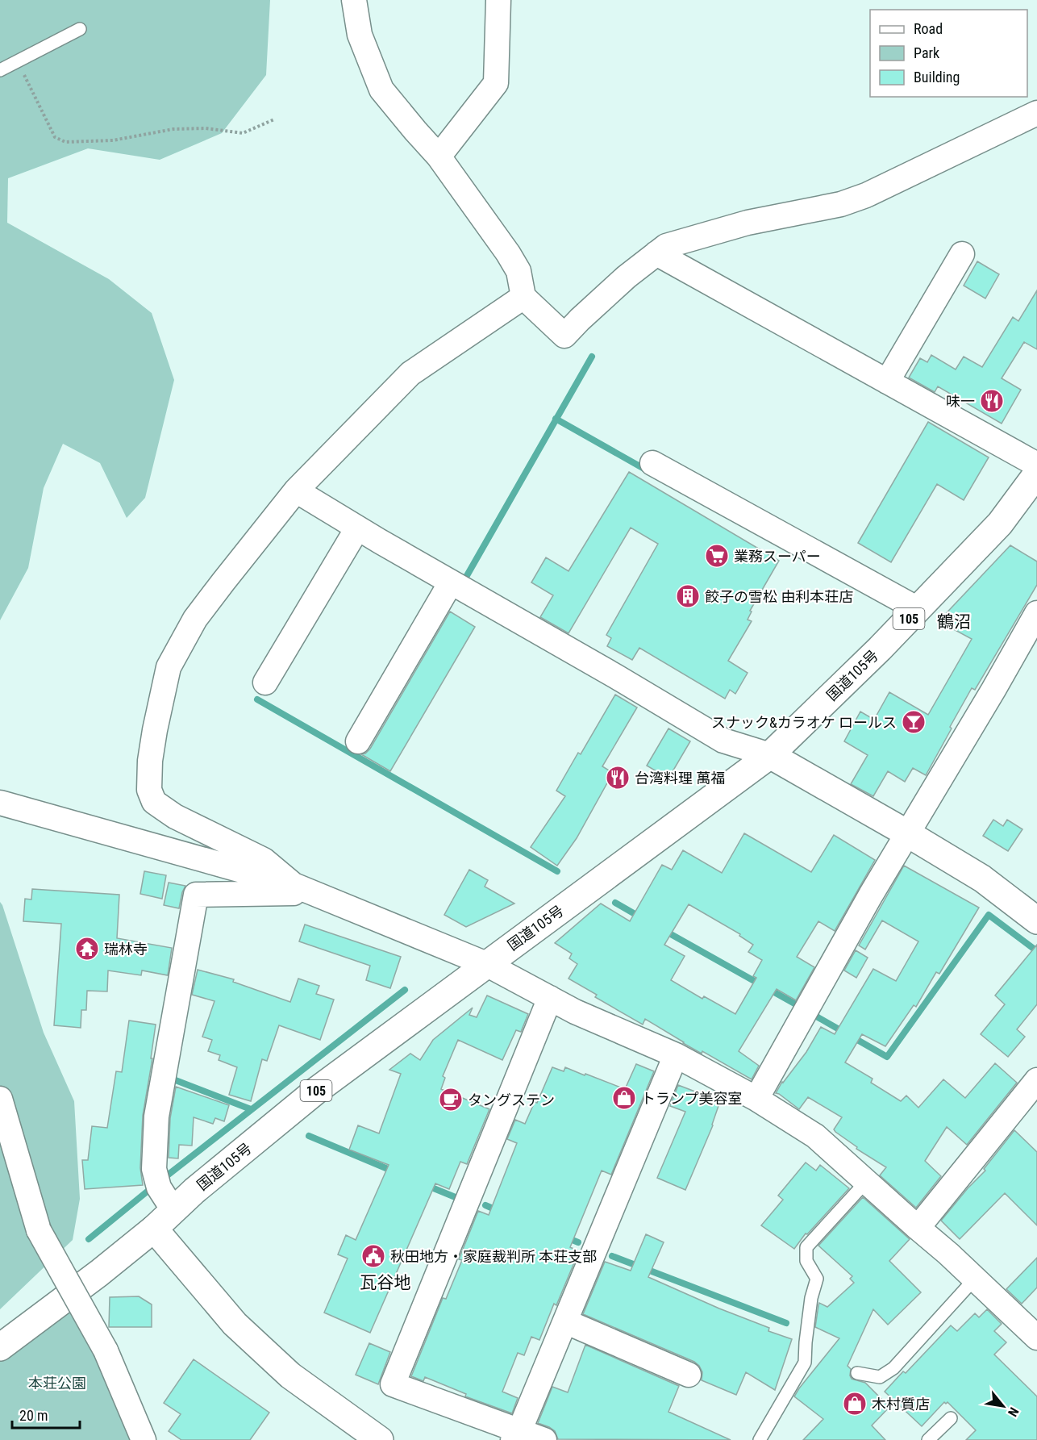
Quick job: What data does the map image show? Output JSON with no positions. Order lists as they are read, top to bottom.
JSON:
{
  "streets": {
    "main road": ["105", "国道105号"]
  },
  "districts": ["鶴沼", "瓦谷地"],
  "parks": ["本荘公園"],
  "places": {
    "restaurant": ["味一", "台湾料理 萬福"],
    "supermarket": ["業務スーパー"],
    "building": ["餃子の雪松 由利本荘店"],
    "bar": ["スナック&カラオケ ロールス"],
    "temple": ["瑞林寺"],
    "shop": ["トランプ美容室", "木村質店"],
    "cafe": ["タングステン"],
    "public building": ["秋田地方・家庭裁判所 本荘支部"]
  },
  "legend": ["Road", "Park", "Building"],
  "scale_bar": "20 m",
  "north": "bottom right"
}
